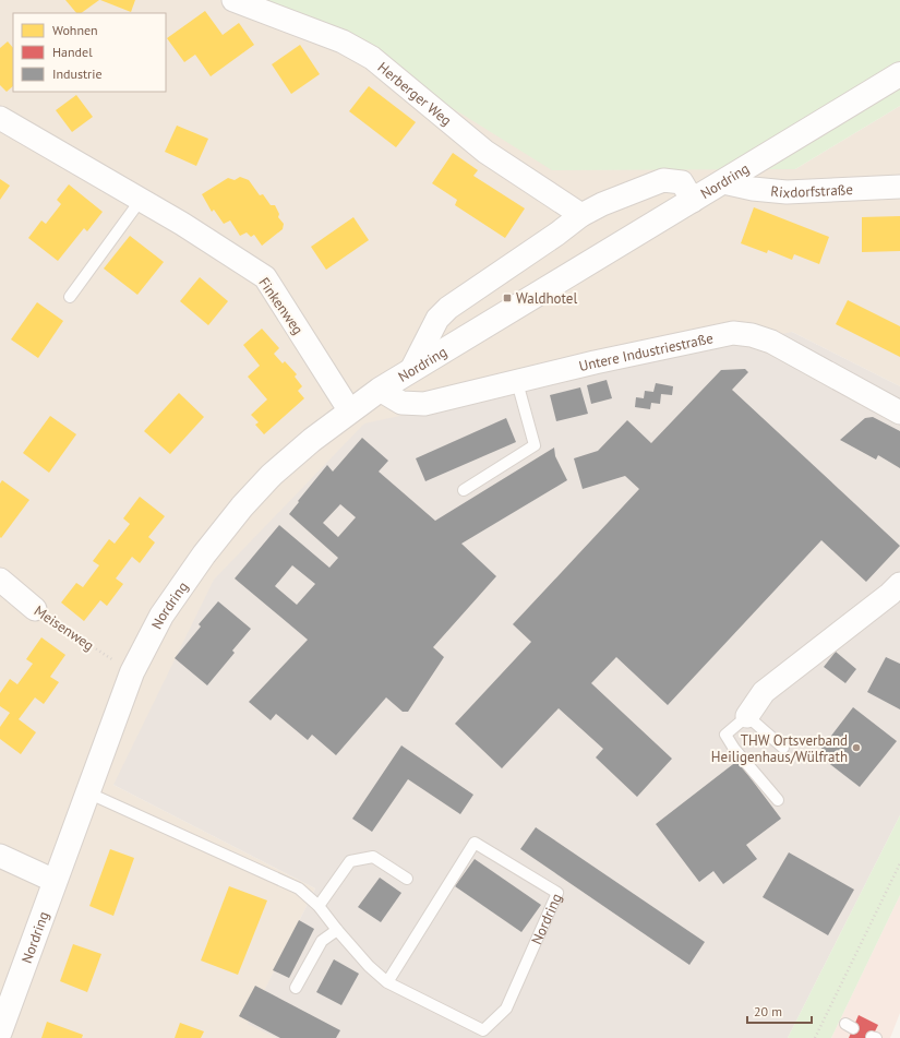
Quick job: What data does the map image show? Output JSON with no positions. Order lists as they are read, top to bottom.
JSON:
{
  "streets": {
    "street": [
      "Herberger Weg",
      "Nordring",
      "Rixdorfstraße",
      "Finkenweg",
      "Untere Industriestraße",
      "Meisenweg"
    ]
  },
  "crossings": [
    ["Nordring", "Rixdorfstraße"],
    ["Nordring", "Finkenweg"],
    ["Nordring", "Untere Industriestraße"],
    ["Nordring", "Meisenweg"]
  ],
  "places": {
    "transit": ["Waldhotel"],
    "other": ["THW Ortsverband Heiligenhaus/Wülfrath"]
  },
  "legend": ["Wohnen", "Handel", "Industrie"],
  "scale_bar": "20 m"
}
